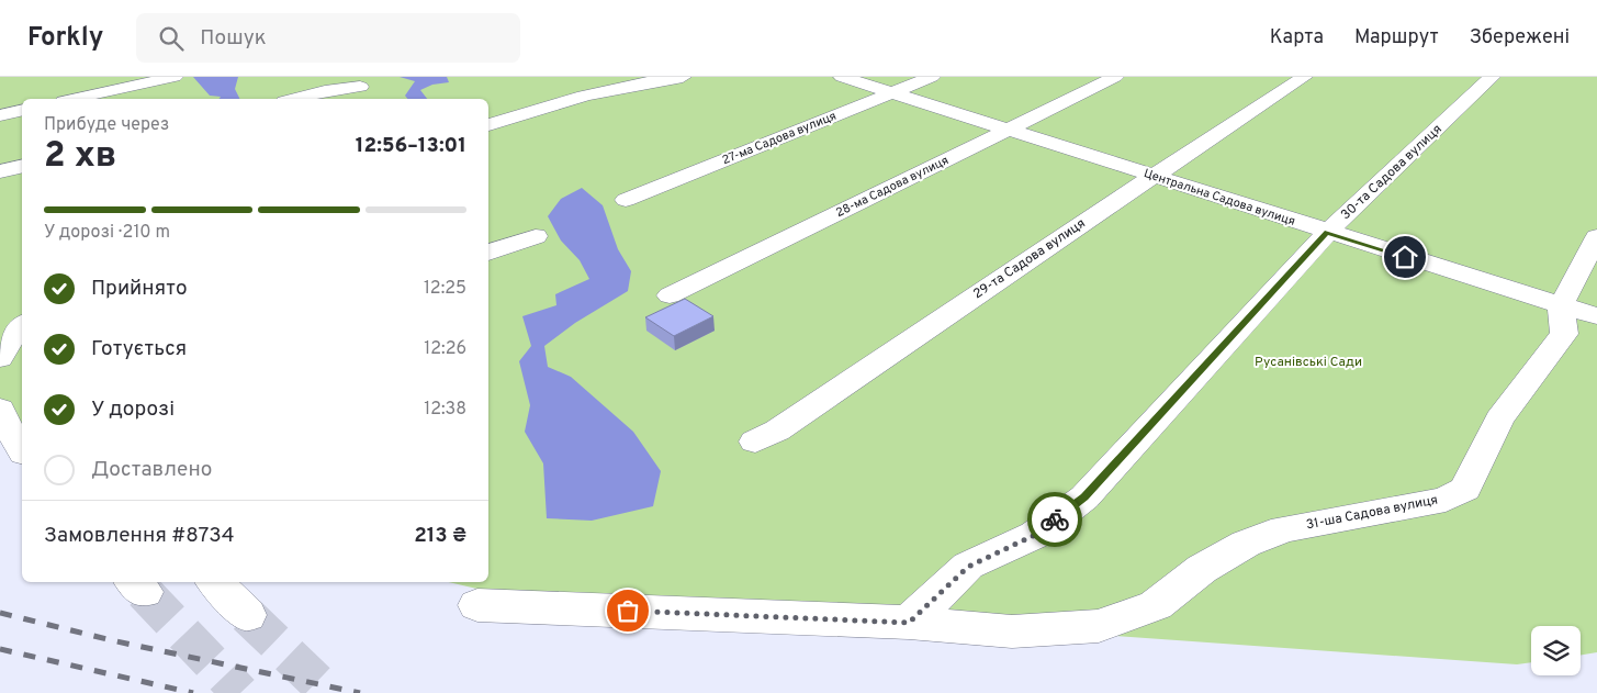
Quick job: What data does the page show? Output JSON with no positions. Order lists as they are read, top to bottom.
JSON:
{
  "streets": {
    "street": [
      "27-ма Садова вулиця",
      "30-та Садова вулиця",
      "28-ма Садова вулиця",
      "Центральна Садова вулиця",
      "29-та Садова вулиця",
      "31-ша Садова вулиця"
    ]
  },
  "crossings": [
    ["27-ма Садова вулиця", "Центральна Садова вулиця"],
    ["30-та Садова вулиця", "Центральна Садова вулиця"],
    ["30-та Садова вулиця", "31-ша Садова вулиця"],
    ["28-ма Садова вулиця", "Центральна Садова вулиця"],
    ["Центральна Садова вулиця", "29-та Садова вулиця"],
    ["Центральна Садова вулиця", "31-ша Садова вулиця"]
  ],
  "parks": ["Русанівські Сади"],
  "page": {
    "header": "Forkly",
    "search": "Пошук",
    "nav": ["Карта", "Маршрут", "Збережені"],
    "heading": ["2 хв", "Прибуде через", "12:56–13:01"],
    "panel": ["Замовлення #8734", "213 ₴"],
    "bar": "У дорозі · 210 m",
    "list": [
      ["Прийнято", "12:25"],
      ["Готується", "12:26"],
      ["У дорозі", "12:38"],
      "Доставлено"
    ]
  }
}
